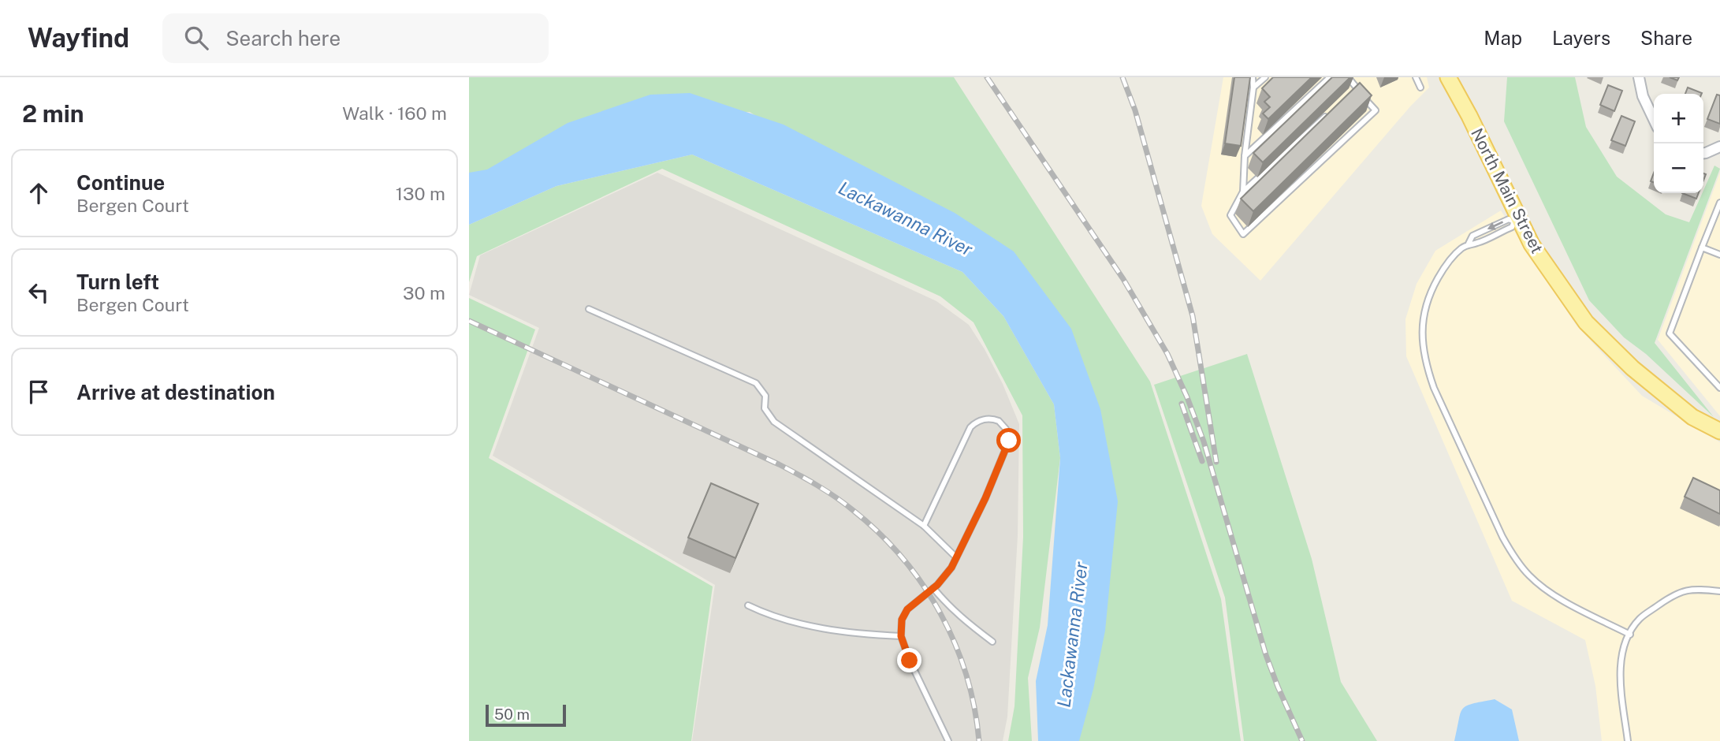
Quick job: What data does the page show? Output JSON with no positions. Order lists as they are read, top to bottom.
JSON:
{
  "streets": {
    "main road": ["North Main Street"]
  },
  "water": ["Lackawanna River"],
  "scale_bar": "50 m",
  "page": {
    "header": "Wayfind",
    "search": "Search here",
    "nav": ["Map", "Layers", "Share"],
    "heading": ["2 min", "Walk · 160 m"],
    "map_buttons": ["+", "−"],
    "list": [
      ["Continue", "Bergen Court", "130 m"],
      ["Turn left", "Bergen Court", "30 m"],
      "Arrive at destination"
    ],
    "scale": "50 m"
  }
}
